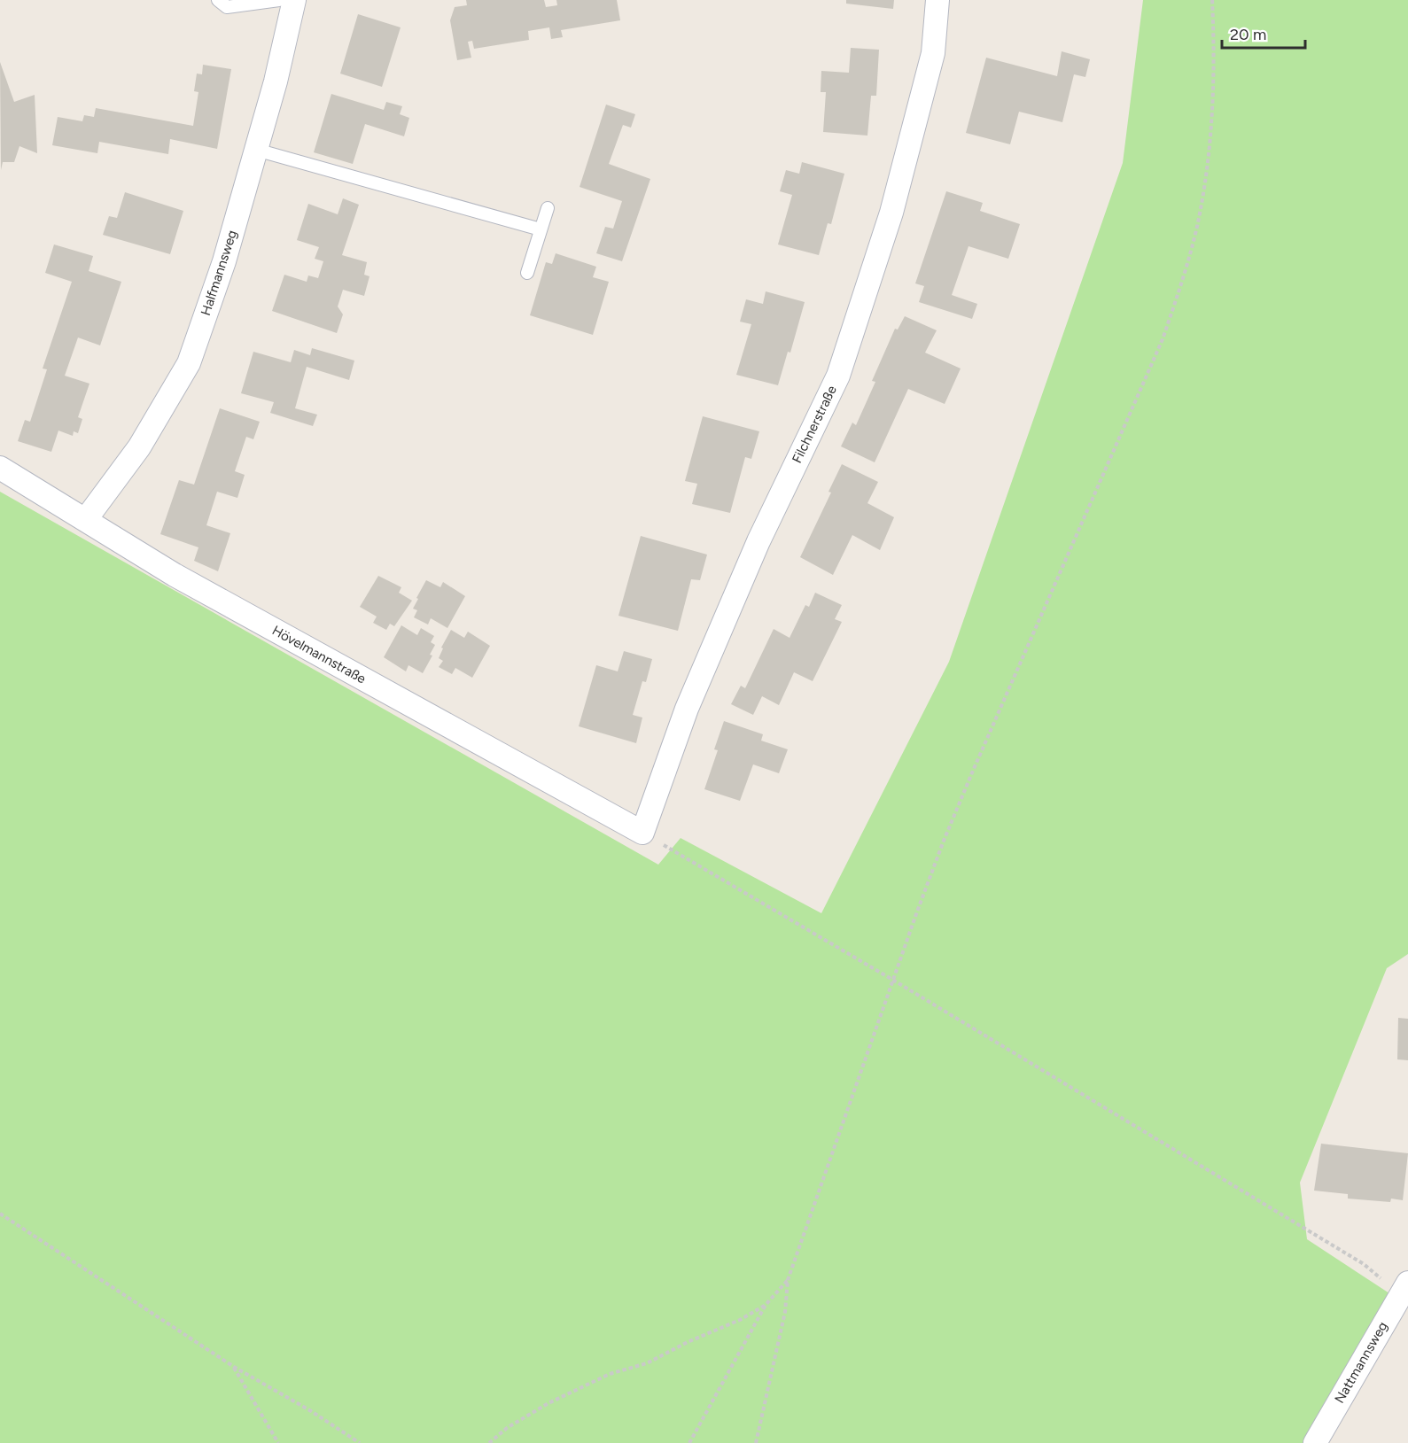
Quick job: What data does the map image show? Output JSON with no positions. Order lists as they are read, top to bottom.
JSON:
{
  "streets": {
    "street": [
      "Halfmannsweg",
      "Filchnerstraße",
      "Hövelmannstraße",
      "Nattmannsweg"
    ]
  },
  "crossings": [
    ["Halfmannsweg", "Hövelmannstraße"],
    ["Filchnerstraße", "Hövelmannstraße"]
  ],
  "scale_bar": "20 m"
}
